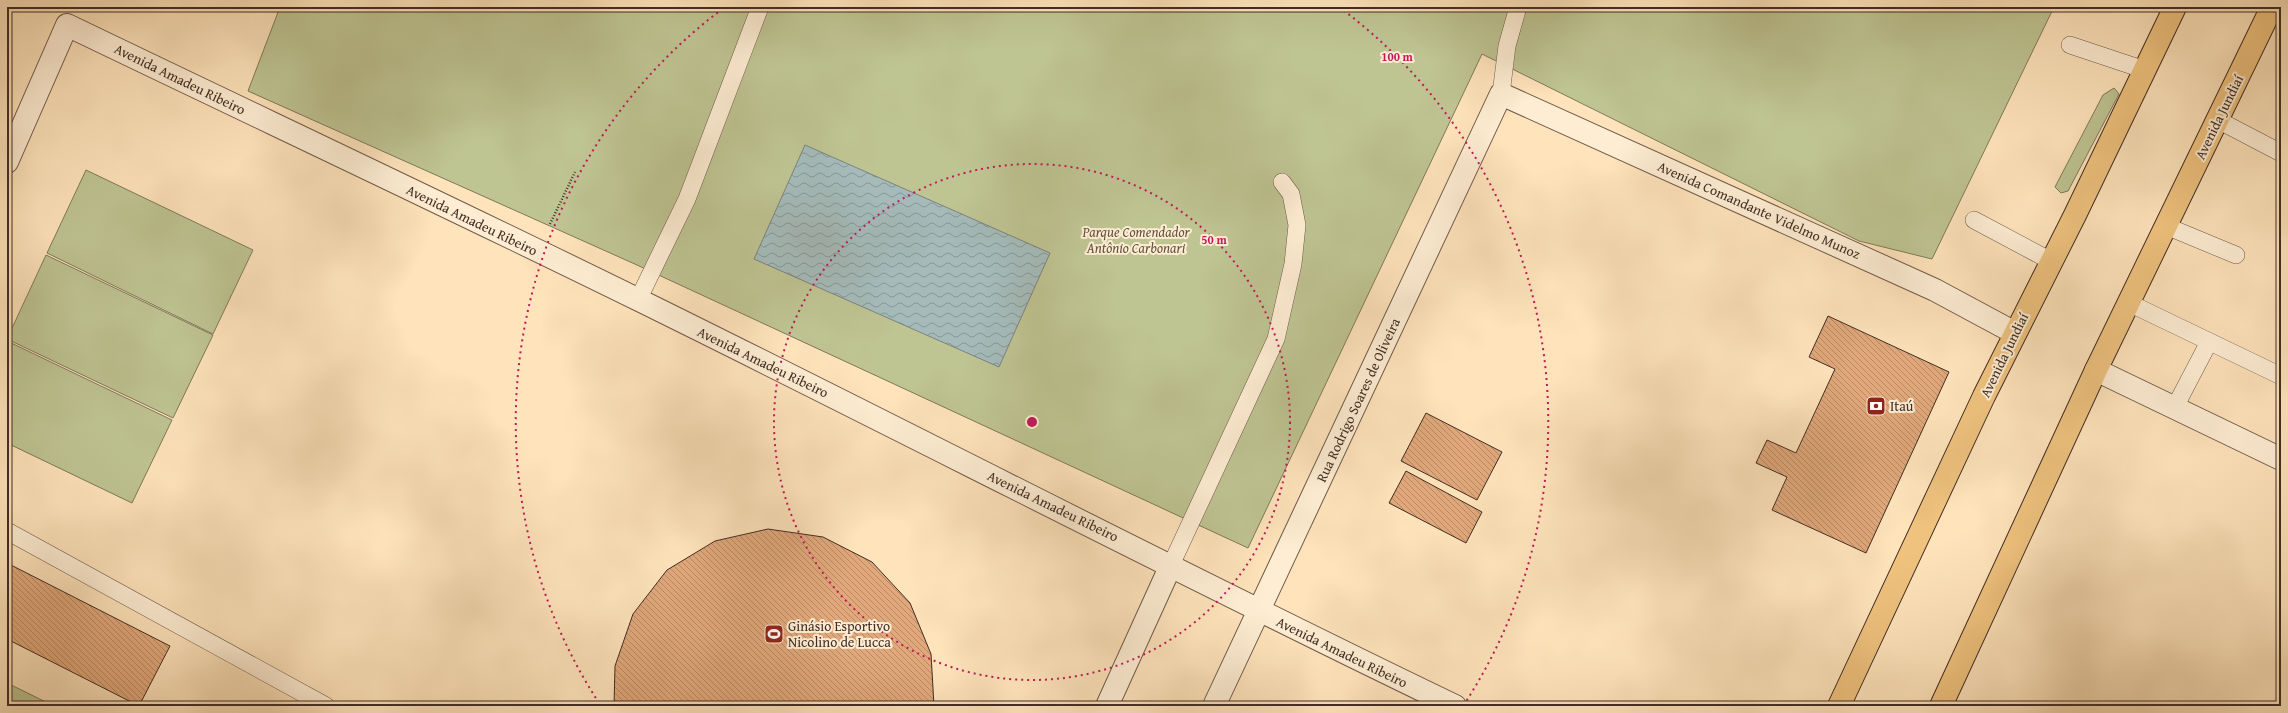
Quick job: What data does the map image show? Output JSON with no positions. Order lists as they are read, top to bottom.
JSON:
{
  "streets": {
    "main road": ["Avenida Jundiaí"],
    "street": ["Avenida Amadeu Ribeiro", "Avenida Comandante Videlmo Munoz", "Rua Rodrigo Soares de Oliveira"]
  },
  "crossings": [
    ["Avenida Amadeu Ribeiro", "Rua Rodrigo Soares de Oliveira"],
    ["Avenida Jundiaí", "Avenida Comandante Videlmo Munoz"],
    ["Avenida Comandante Videlmo Munoz", "Rua Rodrigo Soares de Oliveira"]
  ],
  "parks": ["Parque Comendador Antônio Carbonari"],
  "places": {
    "bank": ["Itaú"],
    "sports": ["Ginásio Esportivo Nicolino de Lucca"]
  },
  "rings": ["100 m", "50 m"]
}
